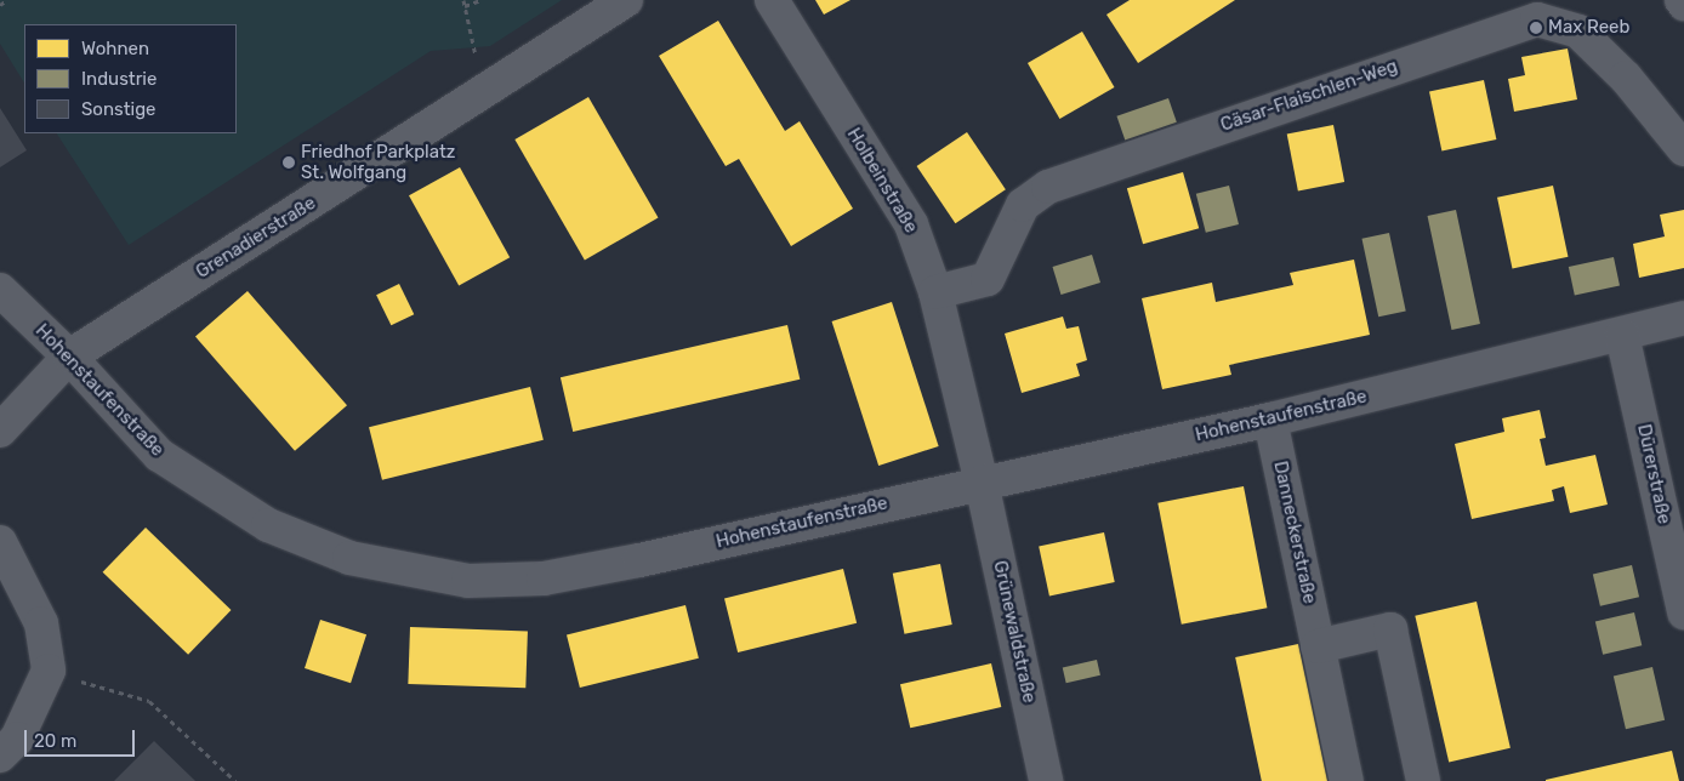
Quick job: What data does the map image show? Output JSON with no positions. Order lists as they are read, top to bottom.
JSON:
{
  "streets": {
    "street": [
      "Cäsar-Flaischlen-Weg",
      "Holbeinstraße",
      "Grenadierstraße",
      "Hohenstaufenstraße",
      "Dürerstraße",
      "Danneckerstraße",
      "Grünewaldstraße"
    ]
  },
  "crossings": [
    ["Cäsar-Flaischlen-Weg", "Holbeinstraße"],
    ["Holbeinstraße", "Hohenstaufenstraße"],
    ["Holbeinstraße", "Grünewaldstraße"],
    ["Grenadierstraße", "Hohenstaufenstraße"],
    ["Hohenstaufenstraße", "Dürerstraße"],
    ["Hohenstaufenstraße", "Danneckerstraße"],
    ["Hohenstaufenstraße", "Grünewaldstraße"]
  ],
  "places": ["Max Reeb", "Friedhof Parkplatz St. Wolfgang"],
  "legend": ["Wohnen", "Industrie", "Sonstige"],
  "scale_bar": "20 m"
}
